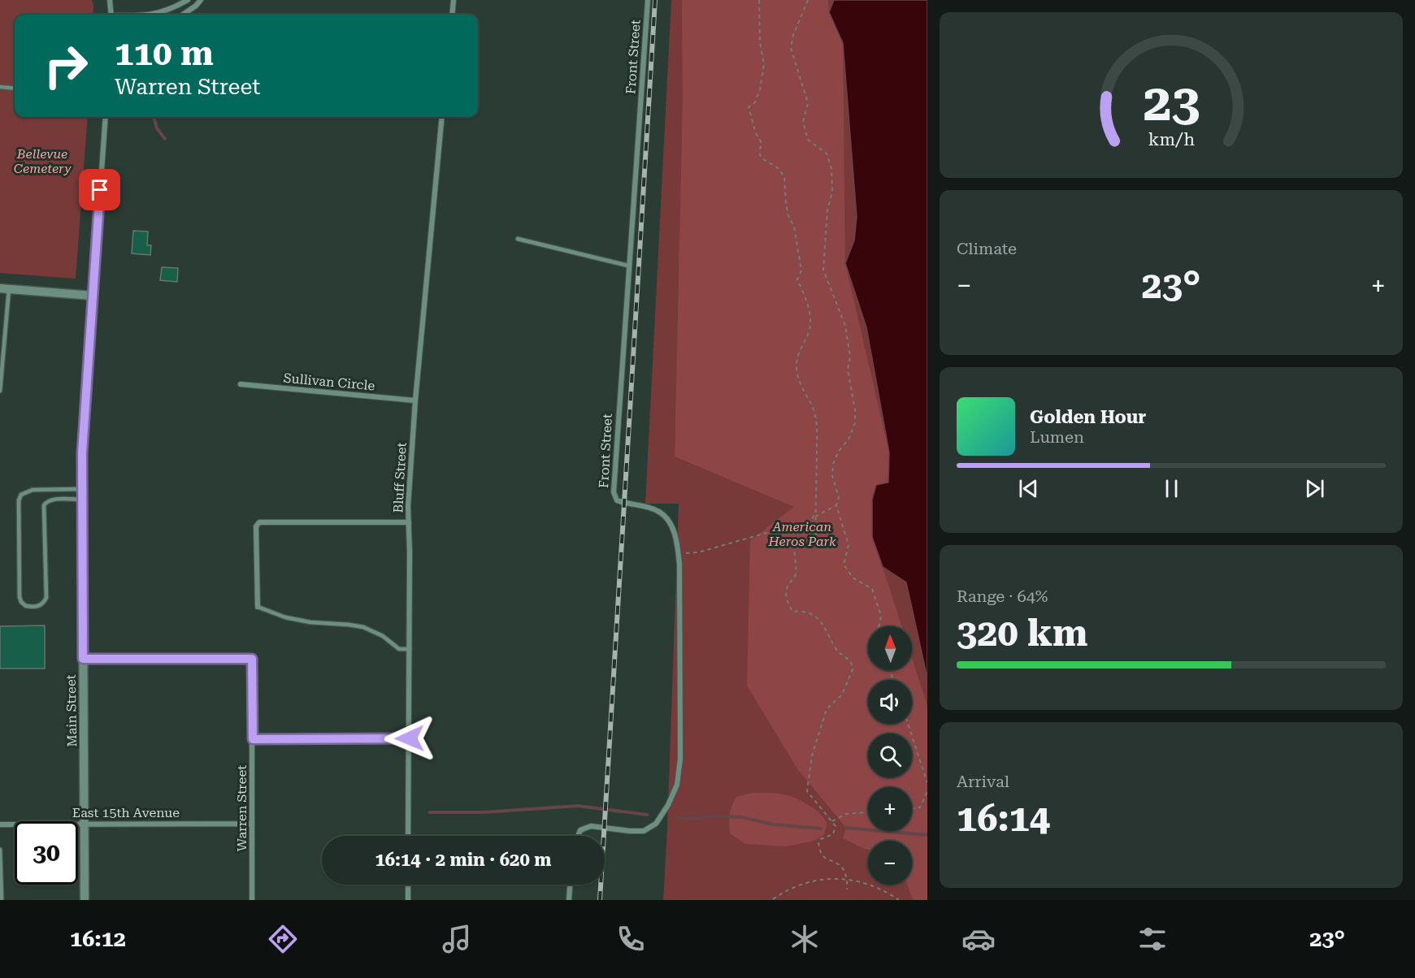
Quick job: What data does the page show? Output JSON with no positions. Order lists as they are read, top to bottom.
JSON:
{
  "streets": {
    "street": [
      "Front Street",
      "Sullivan Circle",
      "Bluff Street",
      "Main Street",
      "Warren Street",
      "East 15th Avenue"
    ]
  },
  "crossings": [
    ["Sullivan Circle", "Bluff Street"],
    ["Main Street", "Warren Street"],
    ["Main Street", "East 15th Avenue"],
    ["Warren Street", "East 15th Avenue"]
  ],
  "parks": ["Bellevue Cemetery", "American Heros Park"],
  "north": "top",
  "page": {
    "turn": ["110 m", "Warren Street"],
    "tile": [
      "Climate",
      ["Range · 64%", "320 km"],
      ["Arrival", "16:14"]
    ],
    "heat": ["−", "23°", "+"],
    "song": ["Golden Hour", "Lumen"],
    "map_buttons": ["+", "−"],
    "limit": "30",
    "trip": "16:14 · 2 min · 620 m",
    "tabs": ["16:12", "23°"],
    "gauge": ["23", "km/h"]
  }
}
